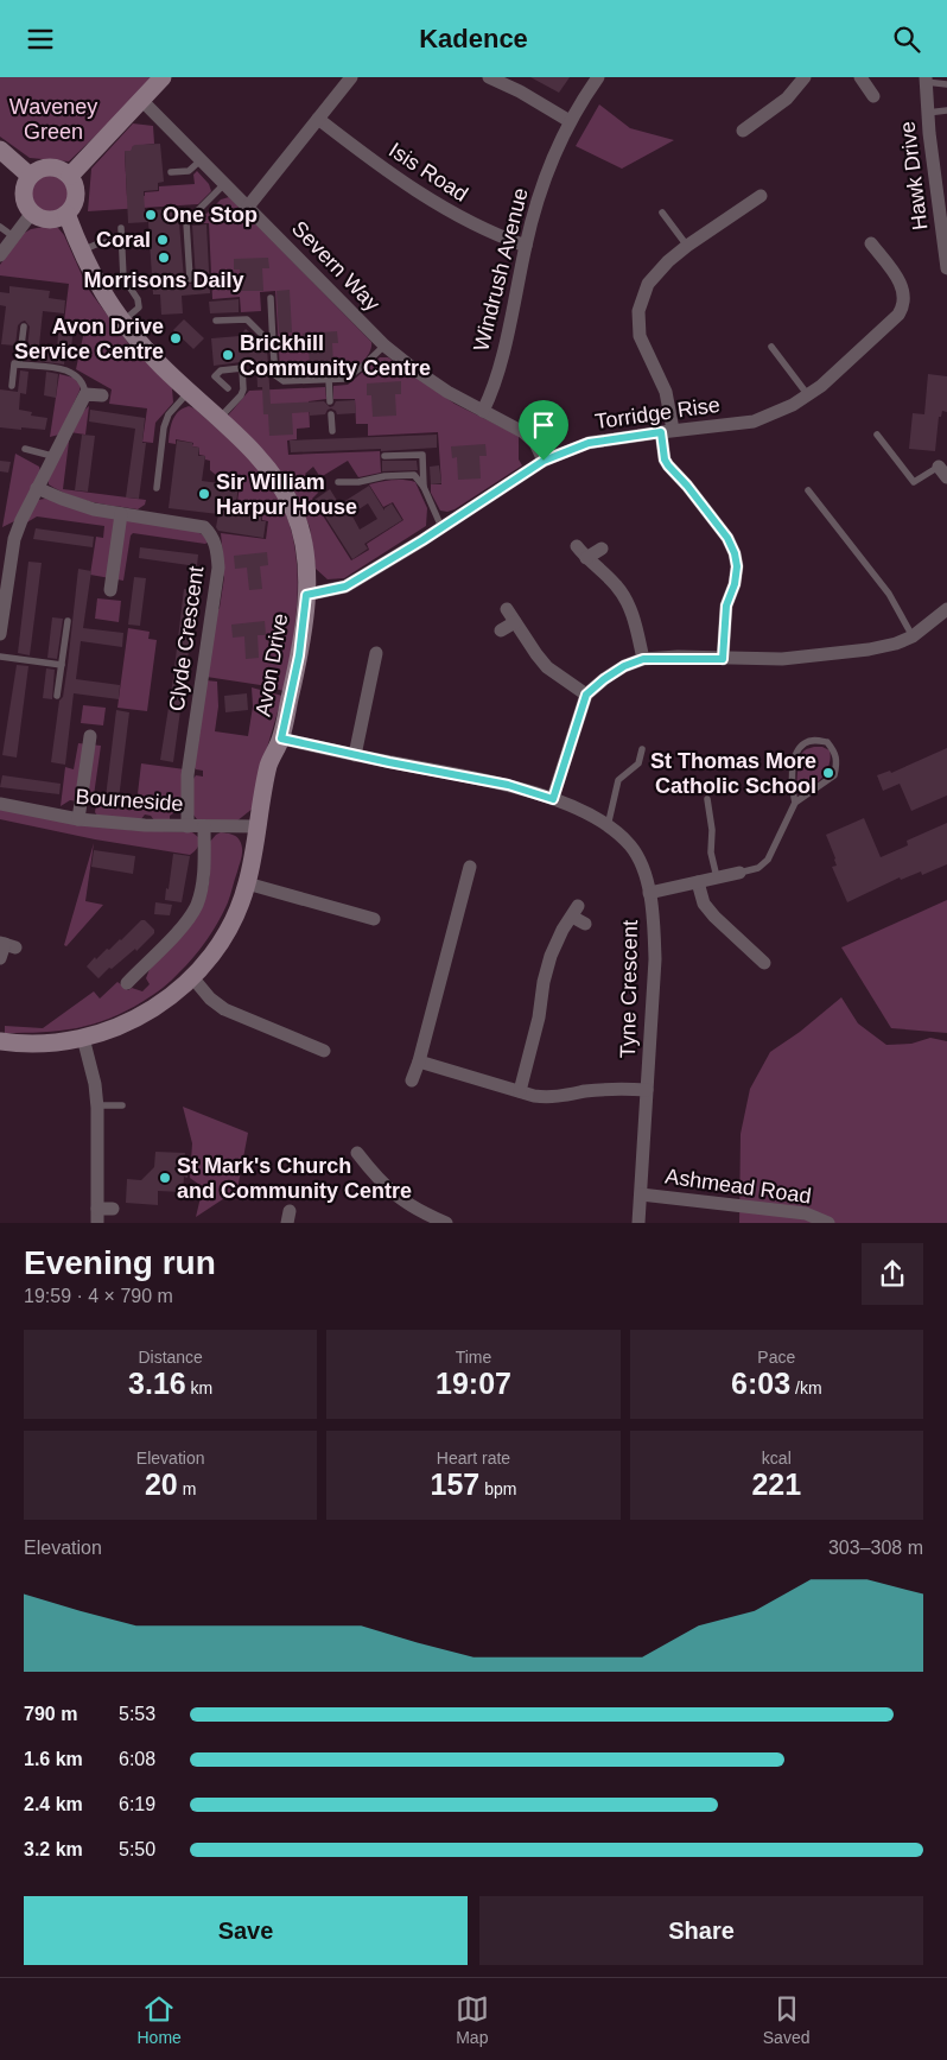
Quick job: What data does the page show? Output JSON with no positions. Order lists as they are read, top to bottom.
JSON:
{
  "streets": {
    "street": [
      "Isis Road",
      "Hawk Drive",
      "Severn Way",
      "Windrush Avenue",
      "Torridge Rise",
      "Clyde Crescent",
      "Avon Drive",
      "Bourneside",
      "Tyne Crescent",
      "Ashmead Road"
    ]
  },
  "crossings": [
    ["Isis Road", "Windrush Avenue"],
    ["Severn Way", "Windrush Avenue"],
    ["Severn Way", "Torridge Rise"],
    ["Torridge Rise", "Avon Drive"],
    ["Clyde Crescent", "Bourneside"],
    ["Avon Drive", "Bourneside"],
    ["Avon Drive", "Tyne Crescent"],
    ["Tyne Crescent", "Ashmead Road"]
  ],
  "parks": ["Waveney Green"],
  "places": [
    "One Stop",
    "Coral",
    "Morrisons Daily",
    "Avon Drive Service Centre",
    "Brickhill Community Centre",
    "Sir William Harpur House",
    "St Thomas More Catholic School",
    "St Mark's Church and Community Centre"
  ],
  "page": {
    "header": "Kadence",
    "heading": ["Evening run", "19:59 · 4 × 790 m"],
    "stats": [
      ["Distance", "3.16 km"],
      ["Time", "19:07"],
      ["Pace", "6:03 /km"],
      ["Elevation", "20 m"],
      ["Heart rate", "157 bpm"],
      ["kcal", "221"]
    ],
    "chart": ["Elevation", "303–308 m"],
    "list": [
      {
        "name": "790 m",
        "note": "5:53"
      },
      {
        "name": "1.6 km",
        "note": "6:08"
      },
      {
        "name": "2.4 km",
        "note": "6:19"
      },
      {
        "name": "3.2 km",
        "note": "5:50"
      }
    ],
    "buttons": ["Save", "Share"],
    "tabs": ["Home", "Map", "Saved"]
  }
}
